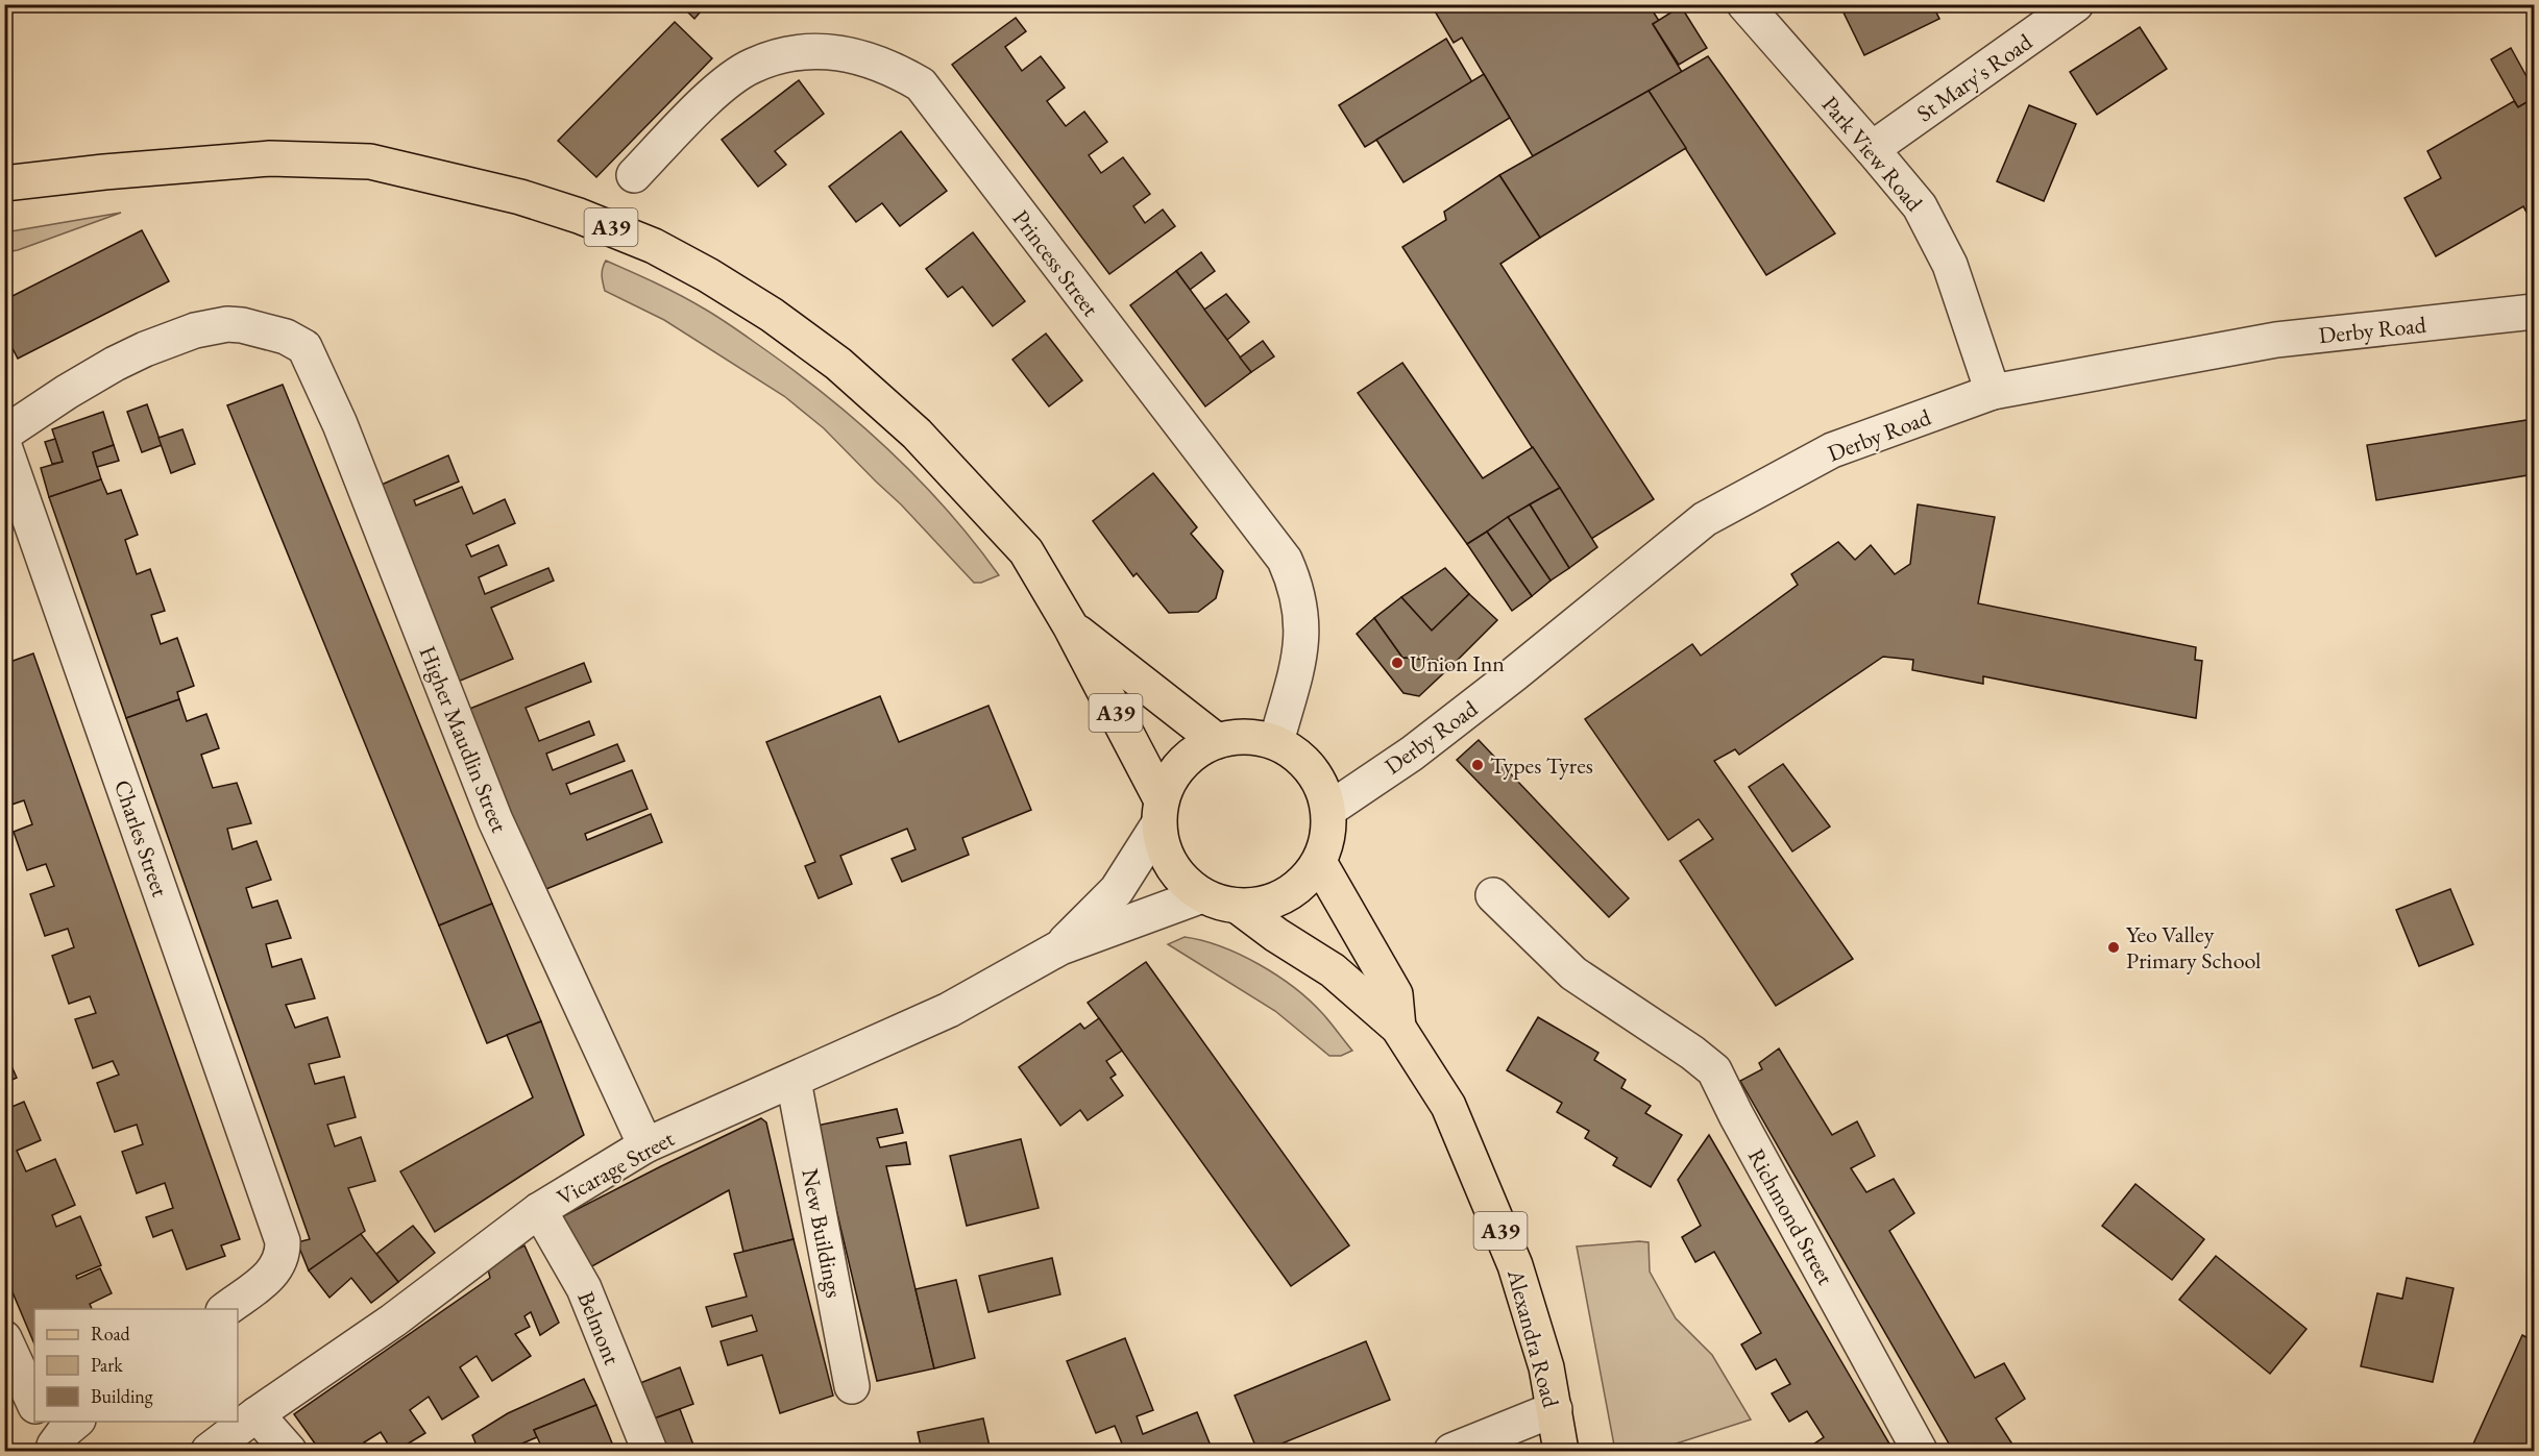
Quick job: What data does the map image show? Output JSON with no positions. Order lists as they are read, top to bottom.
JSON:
{
  "streets": {
    "main road": ["A39", "Alexandra Road"],
    "street": [
      "St Mary's Road",
      "Park View Road",
      "Princess Street",
      "Derby Road",
      "Higher Maudlin Street",
      "Charles Street",
      "Vicarage Street",
      "Richmond Street",
      "New Buildings",
      "Belmont"
    ]
  },
  "crossings": [
    ["St Mary's Road", "Park View Road"],
    ["Park View Road", "Derby Road"],
    ["A39", "Princess Street"],
    ["A39", "Derby Road"],
    ["A39", "Vicarage Street"],
    ["A39", "Alexandra Road"],
    ["Princess Street", "Derby Road"],
    ["Princess Street", "Vicarage Street"],
    ["Princess Street", "Alexandra Road"],
    ["Derby Road", "Vicarage Street"],
    ["Derby Road", "Alexandra Road"],
    ["Higher Maudlin Street", "Vicarage Street"],
    ["Vicarage Street", "New Buildings"],
    ["Vicarage Street", "Belmont"],
    ["Vicarage Street", "Alexandra Road"]
  ],
  "places": ["Union Inn", "Types Tyres", "Yeo Valley Primary School"],
  "legend": ["Road", "Park", "Building"]
}
